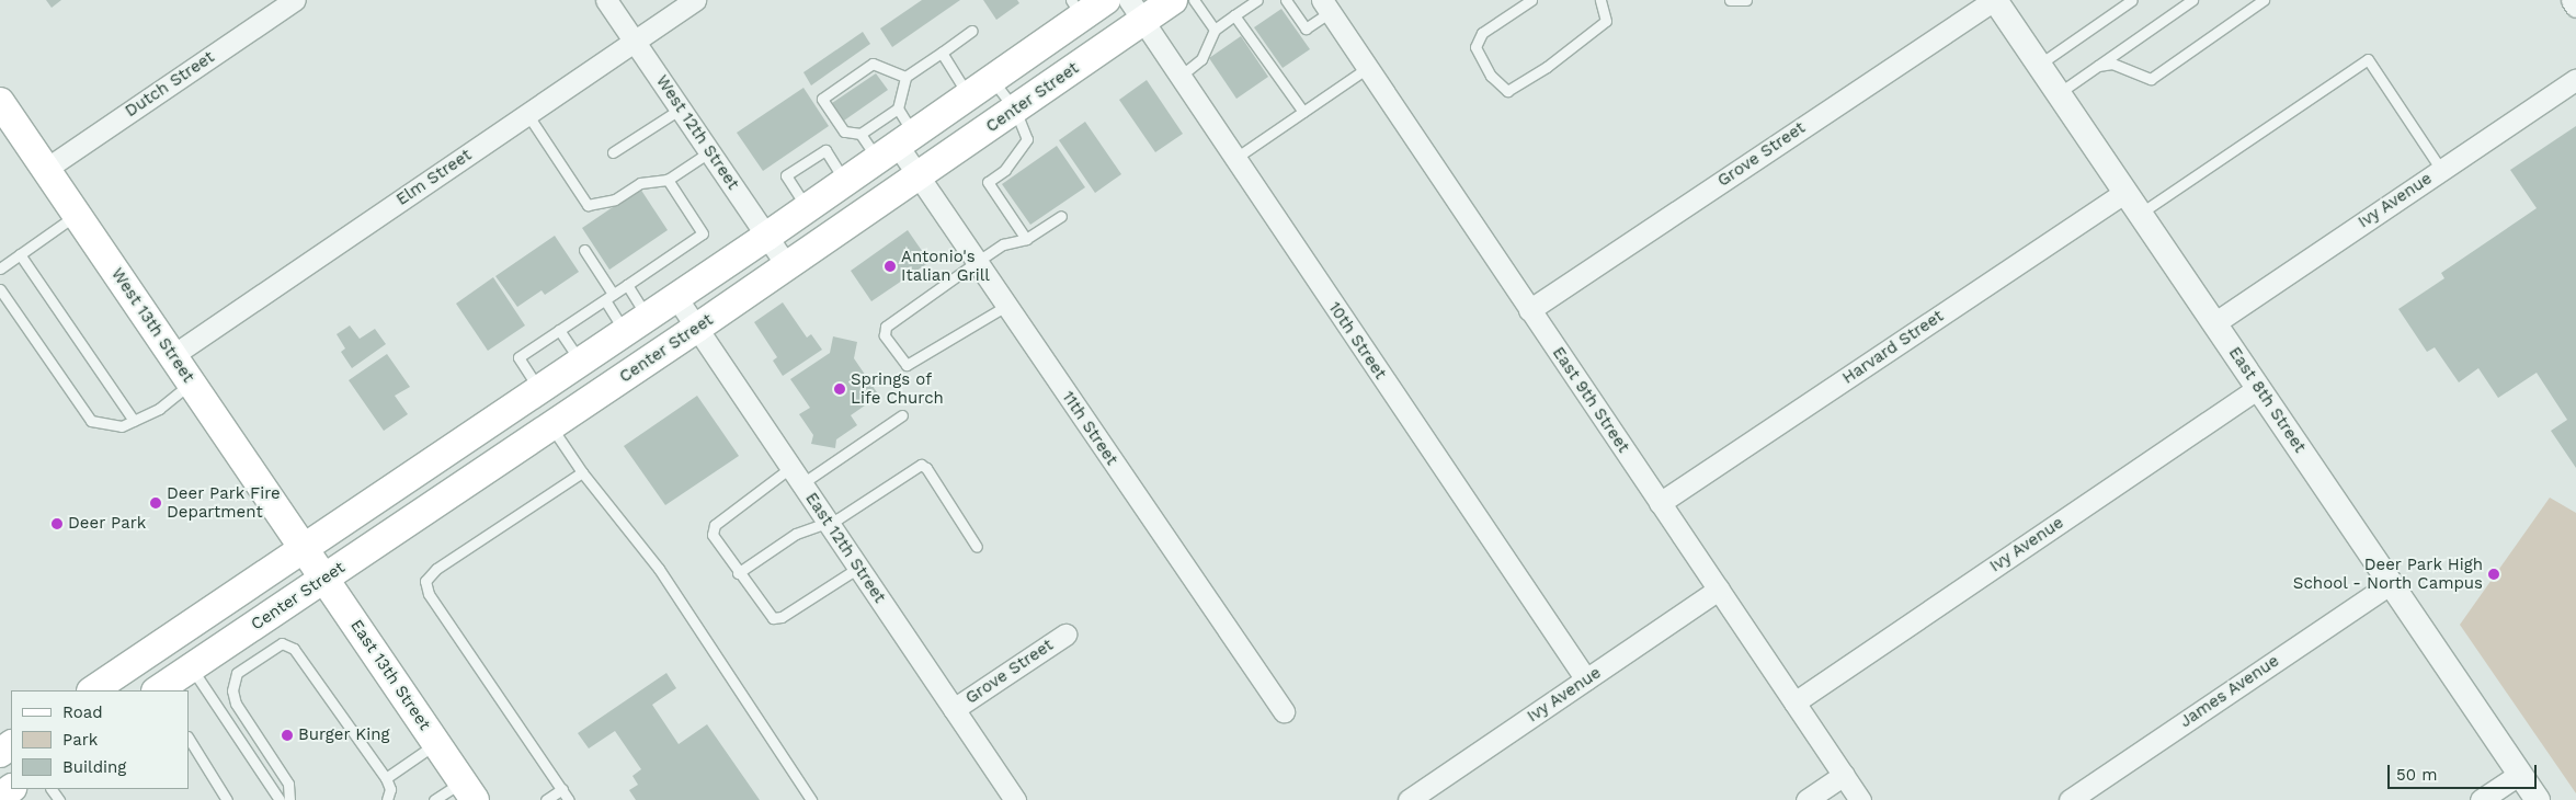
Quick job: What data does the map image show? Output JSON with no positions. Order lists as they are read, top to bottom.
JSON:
{
  "streets": {
    "main road": ["Center Street", "West 13th Street", "East 13th Street"],
    "street": [
      "Dutch Street",
      "West 12th Street",
      "Grove Street",
      "Elm Street",
      "Ivy Avenue",
      "10th Street",
      "Harvard Street",
      "East 9th Street",
      "East 8th Street",
      "11th Street",
      "East 12th Street",
      "James Avenue"
    ]
  },
  "crossings": [
    ["Dutch Street", "West 13th Street"],
    ["Center Street", "West 12th Street"],
    ["Center Street", "10th Street"],
    ["Center Street", "11th Street"],
    ["Center Street", "East 12th Street"],
    ["Center Street", "East 13th Street"],
    ["West 12th Street", "Elm Street"],
    ["Grove Street", "East 9th Street"],
    ["Grove Street", "East 8th Street"],
    ["Grove Street", "East 12th Street"],
    ["Elm Street", "West 13th Street"],
    ["Ivy Avenue", "10th Street"],
    ["Ivy Avenue", "East 9th Street"],
    ["Ivy Avenue", "East 8th Street"],
    ["West 13th Street", "East 13th Street"],
    ["Harvard Street", "East 9th Street"],
    ["Harvard Street", "East 8th Street"],
    ["East 8th Street", "James Avenue"]
  ],
  "places": [
    "Antonio's Italian Grill",
    "Springs of Life Church",
    "Deer Park Fire Department",
    "Deer Park",
    "Deer Park High School - North Campus",
    "Burger King"
  ],
  "legend": ["Road", "Park", "Building"],
  "scale_bar": "50 m"
}
